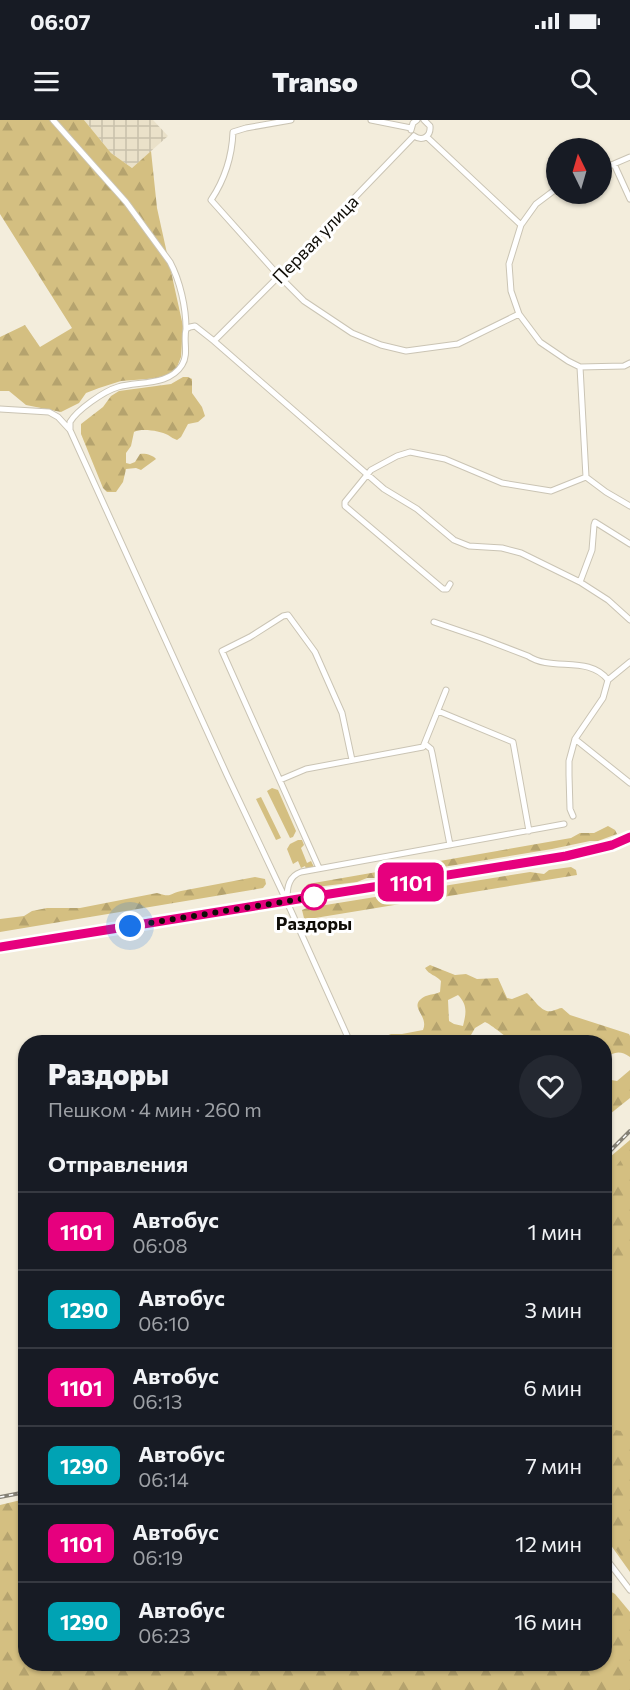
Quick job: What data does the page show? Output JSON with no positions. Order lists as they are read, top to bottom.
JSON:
{
  "streets": {
    "street": ["Первая улица"]
  },
  "places": ["Раздоры"],
  "lines": ["bus line 1101"],
  "north": "top",
  "page": {
    "status": "06:07",
    "header": "Transo",
    "on_map": "1101",
    "heading": [
      ["Раздоры", "Пешком · 4 мин · 260 m"],
      "Отправления"
    ],
    "list": [
      {
        "mark": "1101",
        "name": "Автобус",
        "note": "06:08",
        "value": "1 мин"
      },
      {
        "mark": "1290",
        "name": "Автобус",
        "note": "06:10",
        "value": "3 мин"
      },
      {
        "mark": "1101",
        "name": "Автобус",
        "note": "06:13",
        "value": "6 мин"
      },
      {
        "mark": "1290",
        "name": "Автобус",
        "note": "06:14",
        "value": "7 мин"
      },
      {
        "mark": "1101",
        "name": "Автобус",
        "note": "06:19",
        "value": "12 мин"
      },
      {
        "mark": "1290",
        "name": "Автобус",
        "note": "06:23",
        "value": "16 мин"
      }
    ]
  }
}
